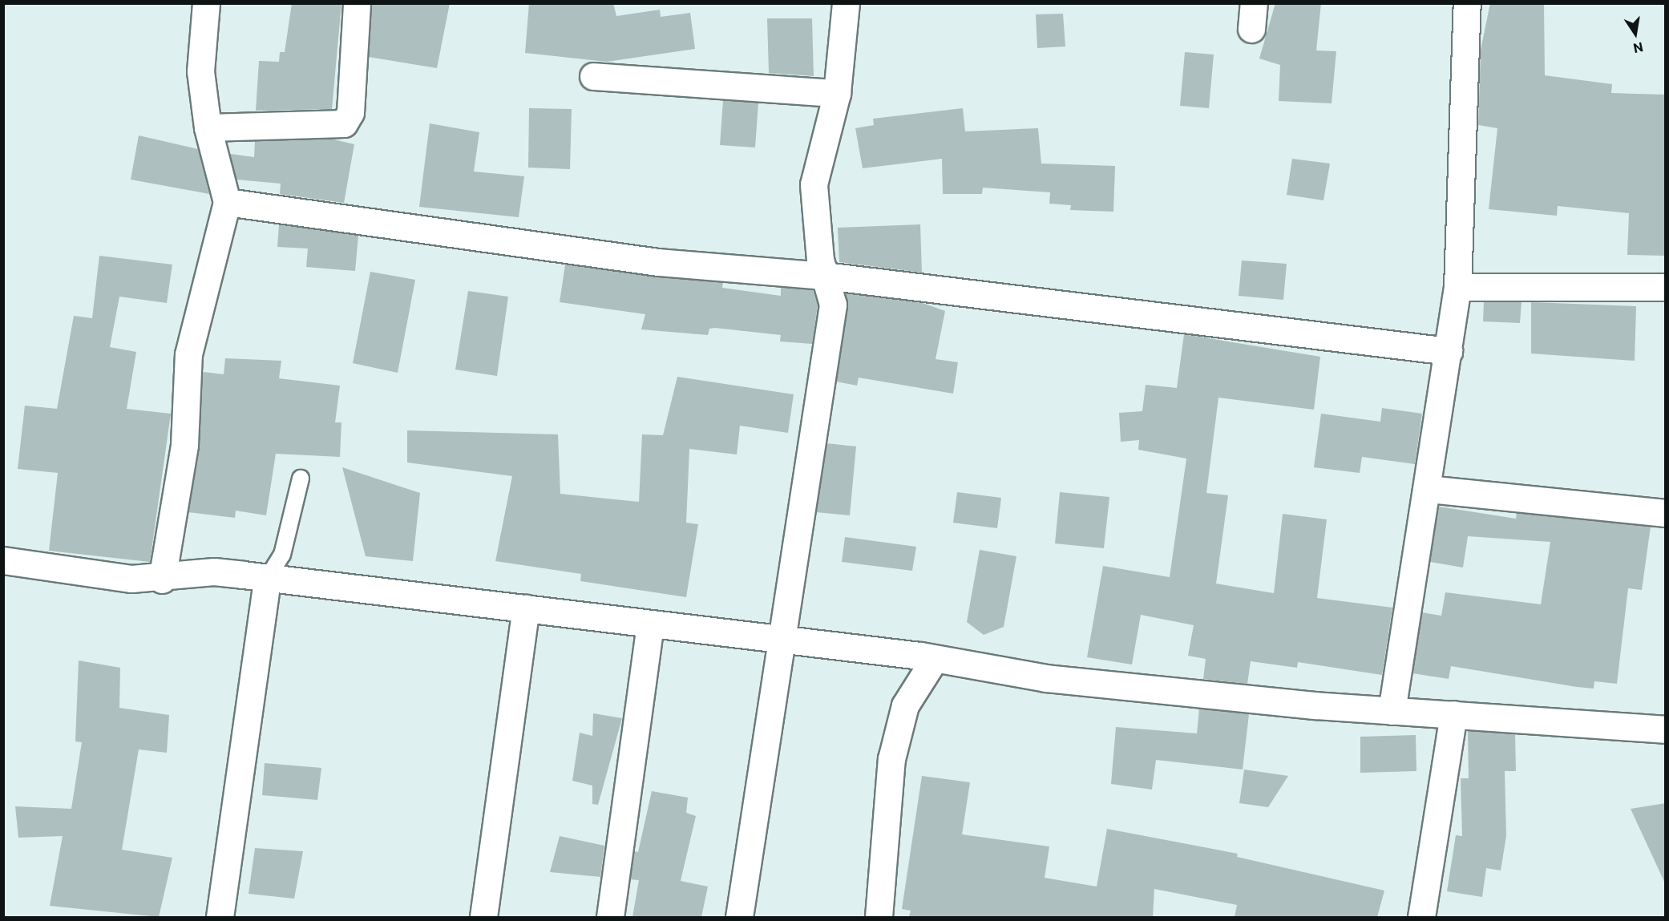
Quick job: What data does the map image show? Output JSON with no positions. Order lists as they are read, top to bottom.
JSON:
{
  "north": "bottom"
}
